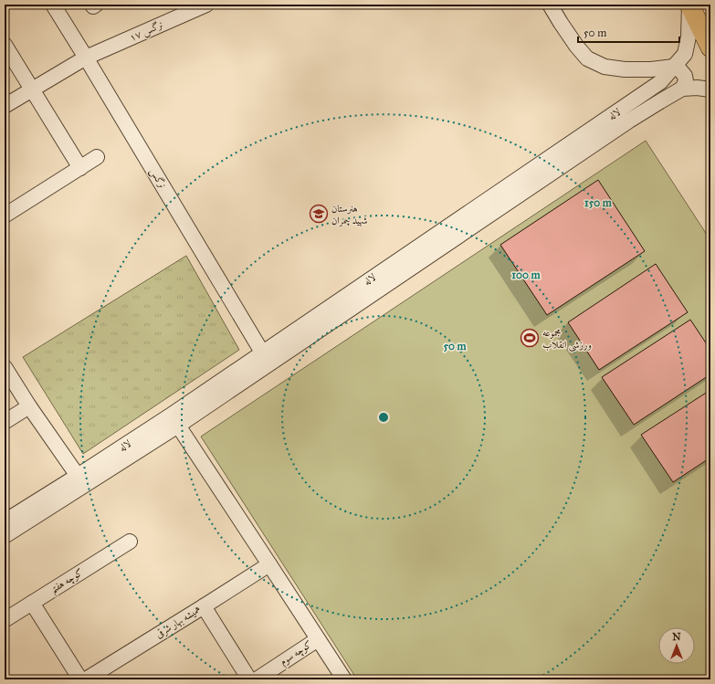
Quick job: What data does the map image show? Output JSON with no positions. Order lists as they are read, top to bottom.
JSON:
{
  "streets": {
    "street": [
      "نرگس ۱۷",
      "لاله",
      "نرگس",
      "کوچه هفتم",
      "همیشه بهار شرقی",
      "کوچه سوم"
    ]
  },
  "crossings": [
    ["نرگس ۱۷", "نرگس"],
    ["لاله", "نرگس"]
  ],
  "places": {
    "school or university": ["هنرستان شهید چمران"],
    "sports": ["مجموعه ورزشی انقلاب"]
  },
  "scale_bar": "50 m",
  "north": "top",
  "rings": ["150 m", "100 m", "50 m"]
}
